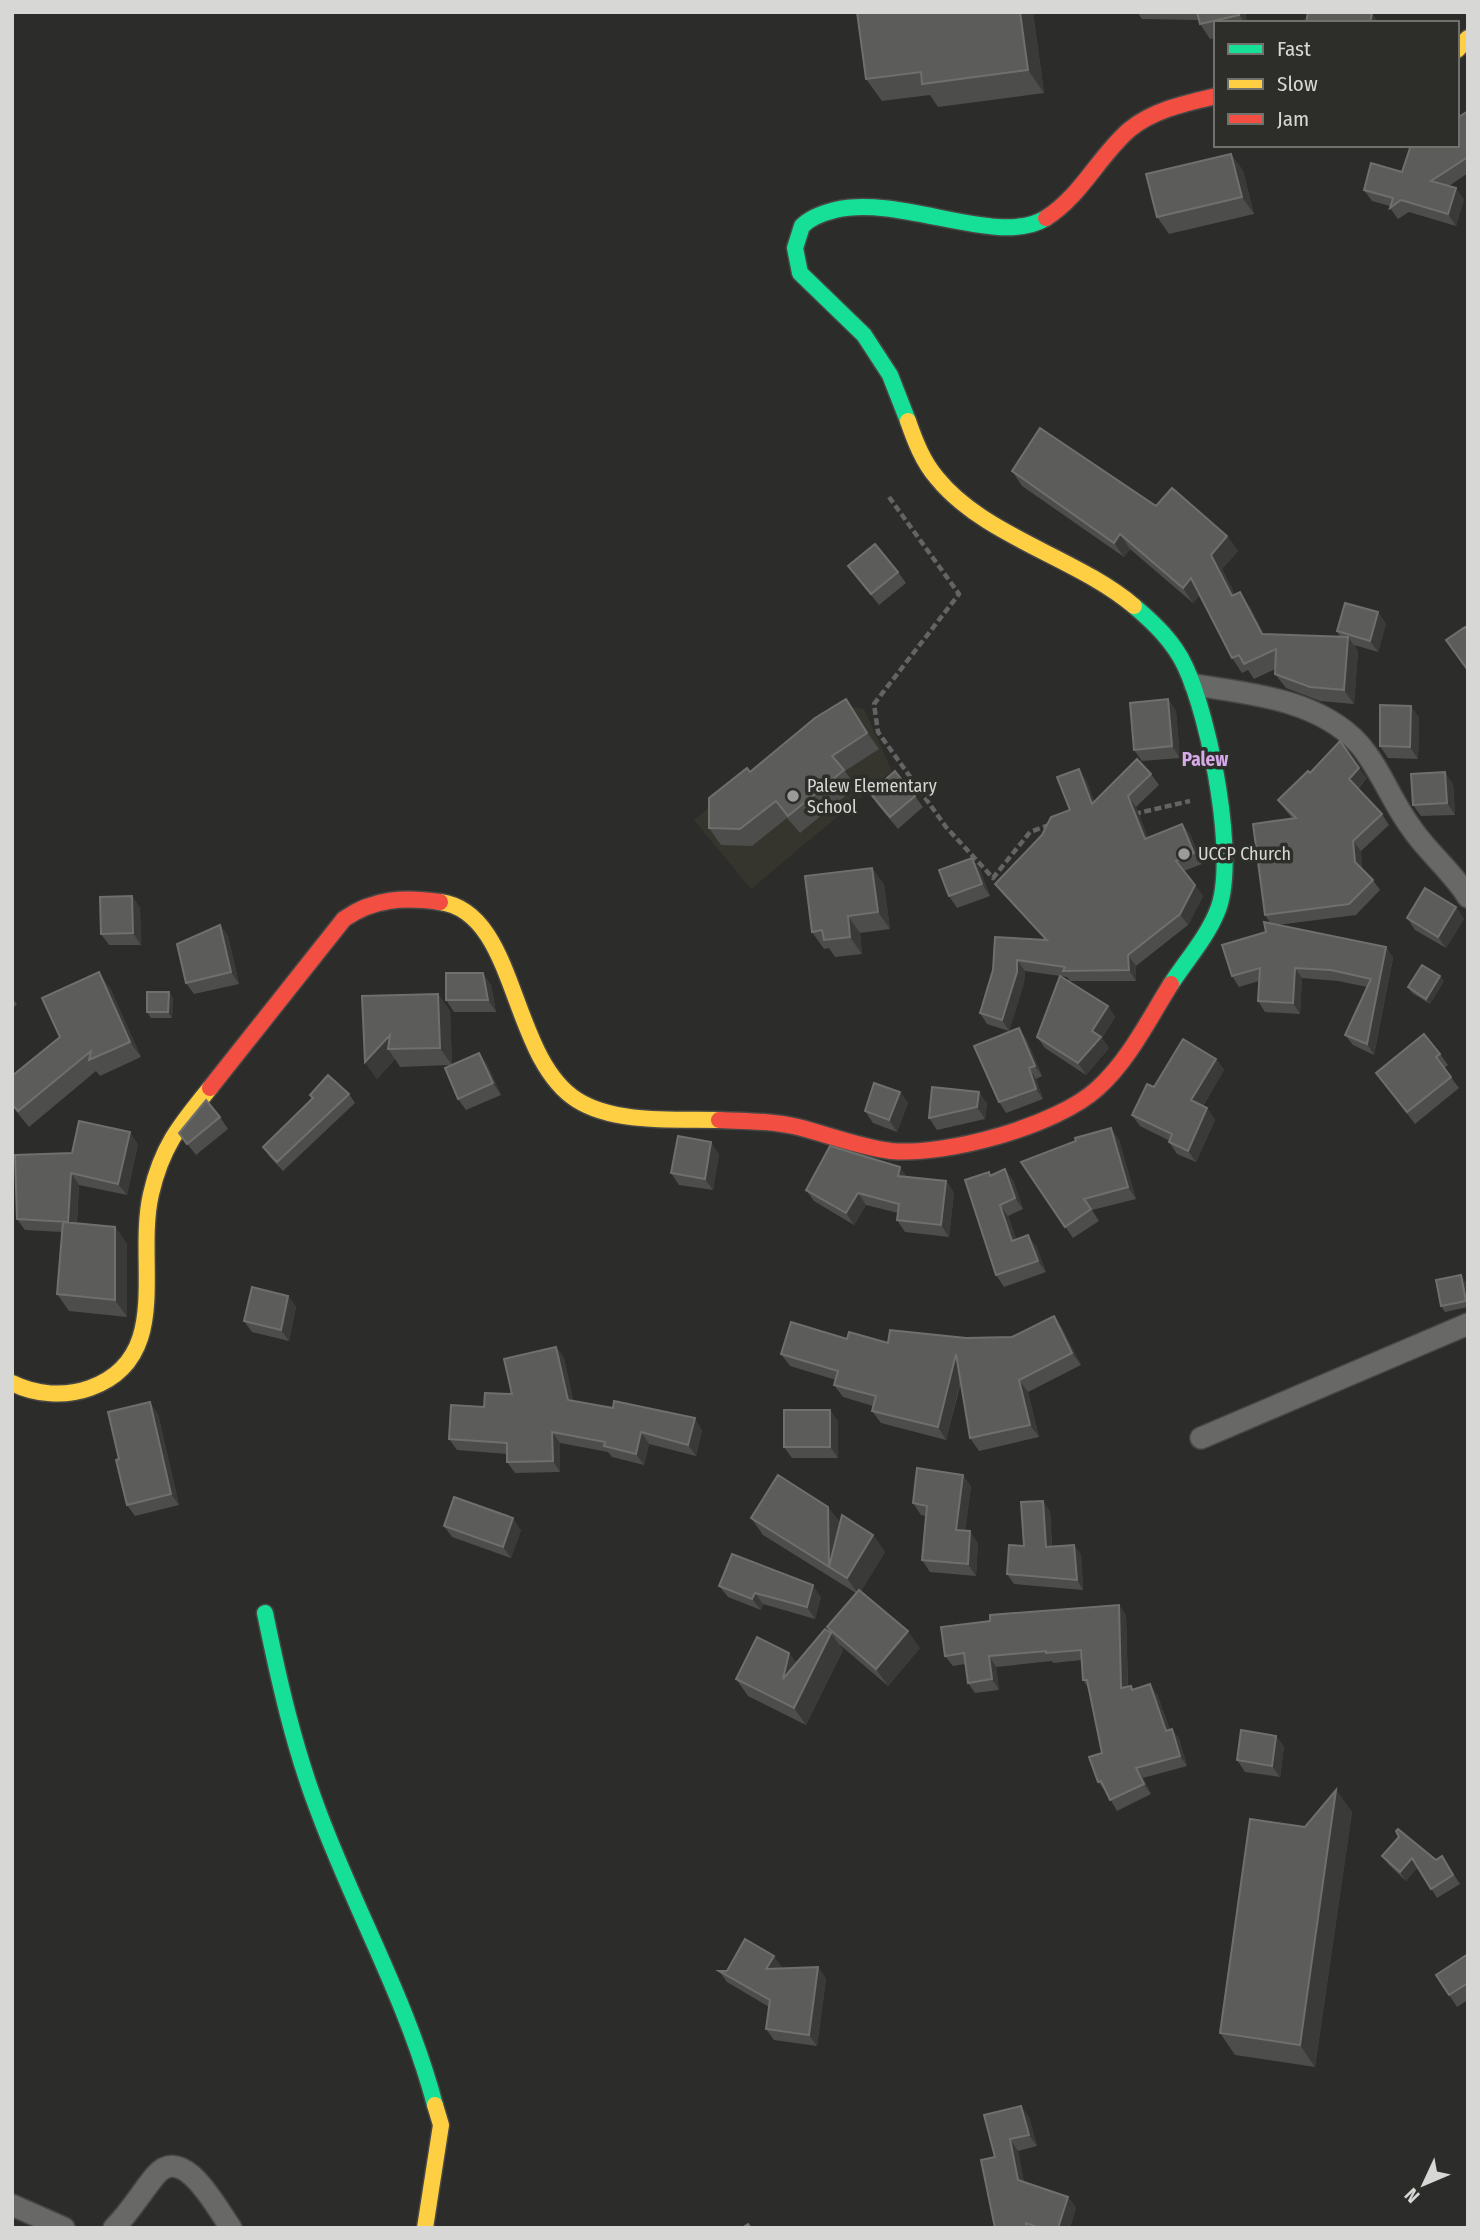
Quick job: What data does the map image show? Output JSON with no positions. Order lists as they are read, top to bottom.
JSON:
{
  "districts": ["Palew"],
  "places": ["Palew Elementary School", "UCCP Church"],
  "legend": ["Fast", "Slow", "Jam"],
  "north": "bottom left"
}
